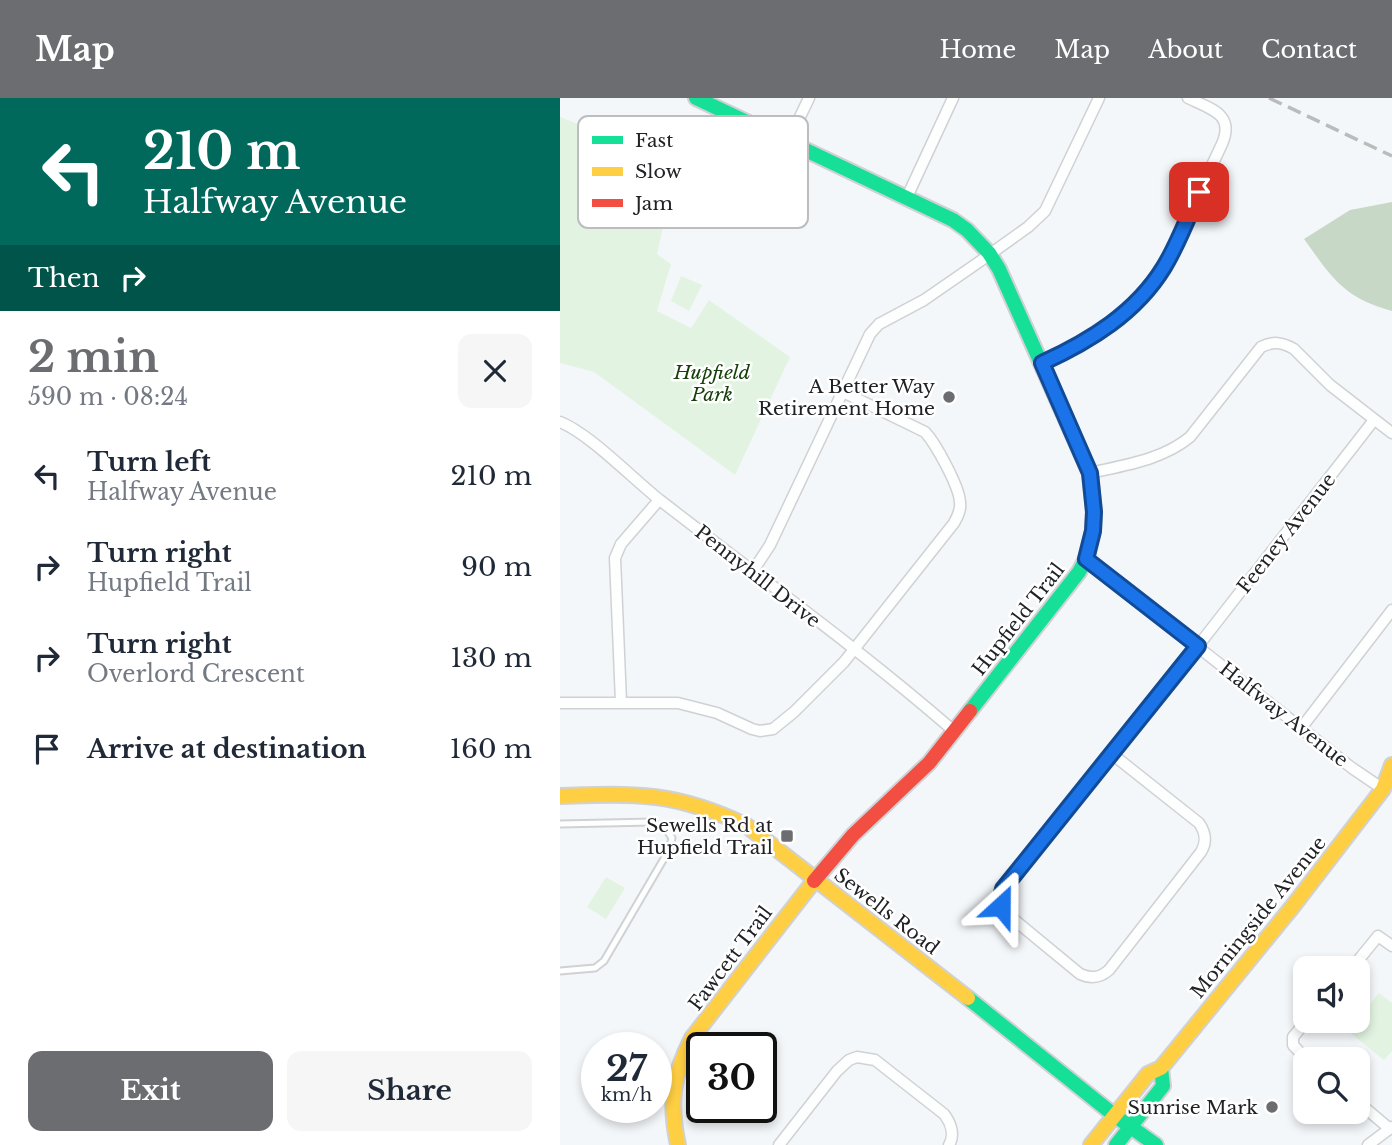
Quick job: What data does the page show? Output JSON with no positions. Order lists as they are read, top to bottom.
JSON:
{
  "streets": {
    "street": [
      "Feeney Avenue",
      "Pennyhill Drive",
      "Hupfield Trail",
      "Halfway Avenue",
      "Sewells Road",
      "Morningside Avenue",
      "Fawcett Trail"
    ]
  },
  "crossings": [
    ["Feeney Avenue", "Halfway Avenue"],
    ["Pennyhill Drive", "Hupfield Trail"],
    ["Hupfield Trail", "Halfway Avenue"],
    ["Hupfield Trail", "Sewells Road"],
    ["Hupfield Trail", "Fawcett Trail"],
    ["Halfway Avenue", "Morningside Avenue"],
    ["Sewells Road", "Morningside Avenue"],
    ["Sewells Road", "Fawcett Trail"]
  ],
  "parks": ["Hupfield Park"],
  "places": {
    "other": ["A Better Way Retirement Home", "Sunrise Mark"],
    "transit": ["Sewells Rd at Hupfield Trail"]
  },
  "legend": ["Fast", "Slow", "Jam"],
  "page": {
    "header": "Map",
    "nav": [
      "Home",
      "Map",
      "About",
      "Contact"
    ],
    "turn": ["210 m", "Halfway Avenue"],
    "then": "Then",
    "heading": ["2 min", "590 m · 08:24"],
    "list": [
      {
        "name": "Turn left",
        "note": "Halfway Avenue",
        "value": "210 m"
      },
      {
        "name": "Turn right",
        "note": "Hupfield Trail",
        "value": "90 m"
      },
      {
        "name": "Turn right",
        "note": "Overlord Crescent",
        "value": "130 m"
      },
      {
        "name": "Arrive at destination",
        "value": "160 m"
      }
    ],
    "speed": "27 km/h",
    "limit": "30",
    "buttons": ["Exit", "Share"]
  }
}
